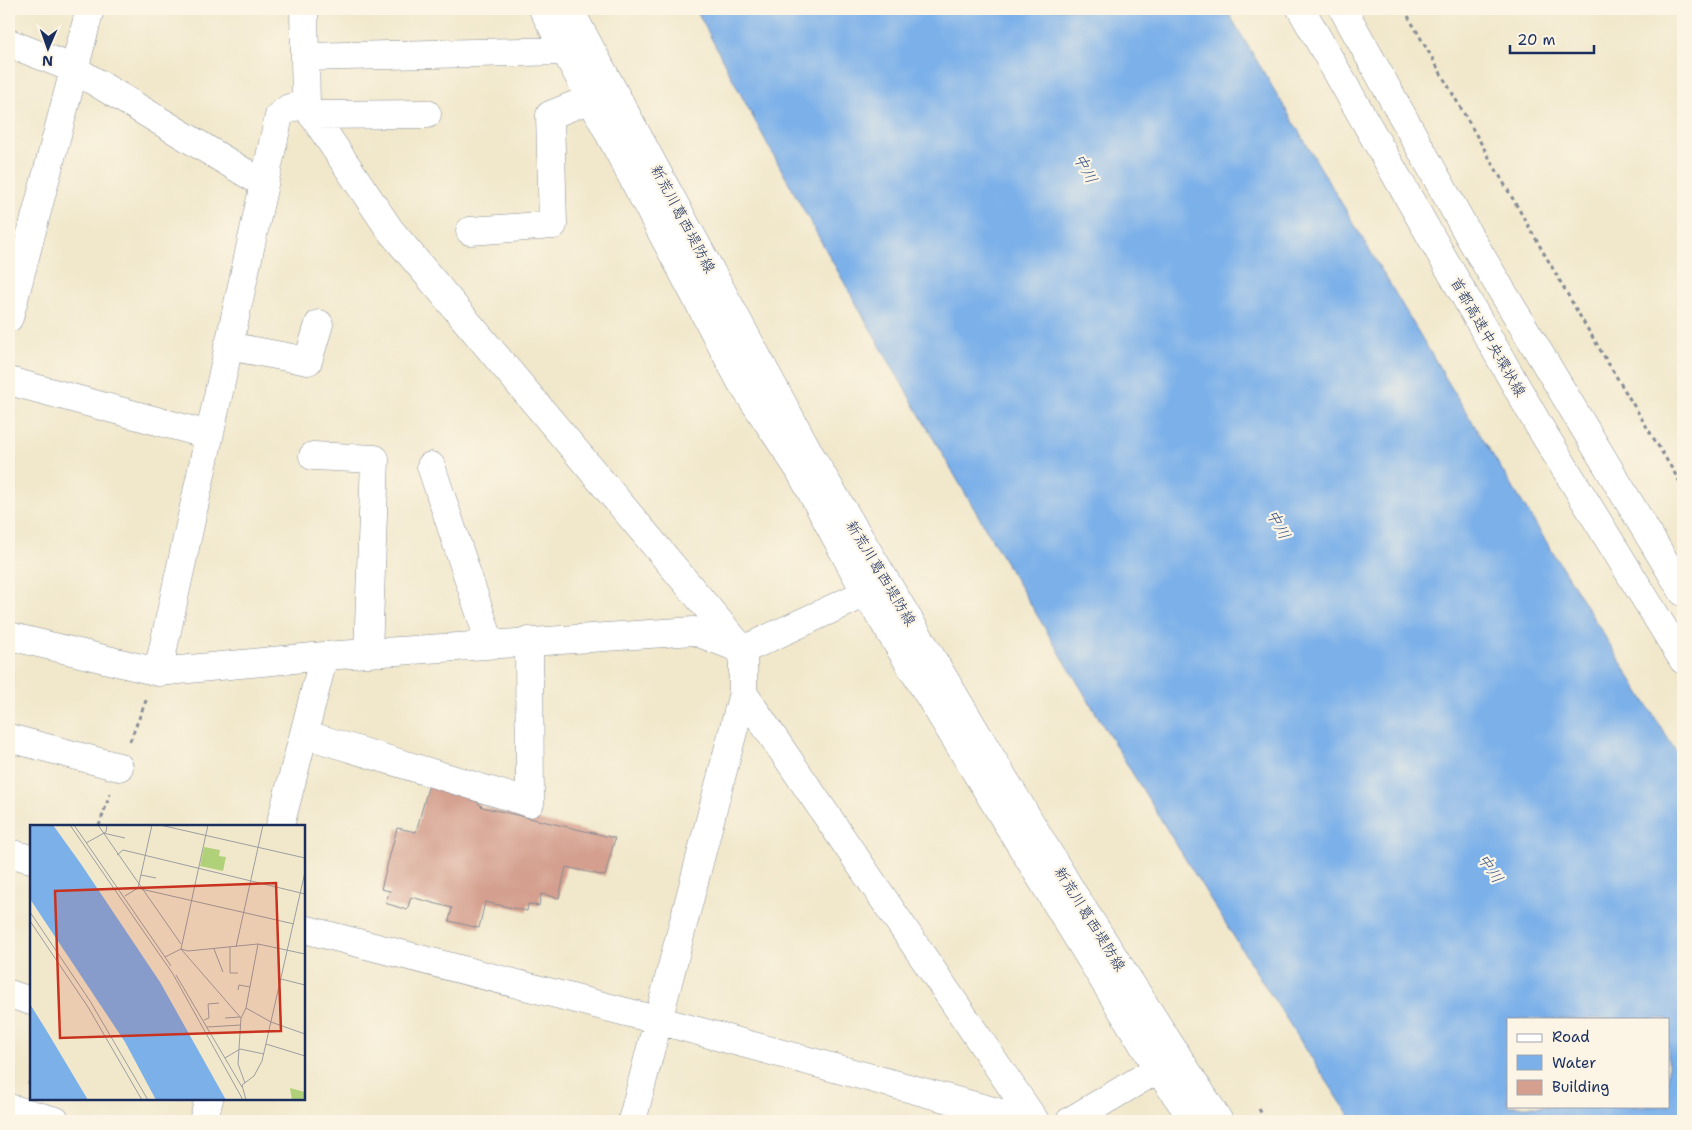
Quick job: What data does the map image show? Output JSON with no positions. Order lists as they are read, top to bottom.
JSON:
{
  "streets": {
    "main road": ["新荒川葛西堤防線", "首都高速中央環状線"]
  },
  "water": ["中川"],
  "legend": ["Road", "Water", "Building"],
  "scale_bar": "20 m",
  "north": "bottom"
}
